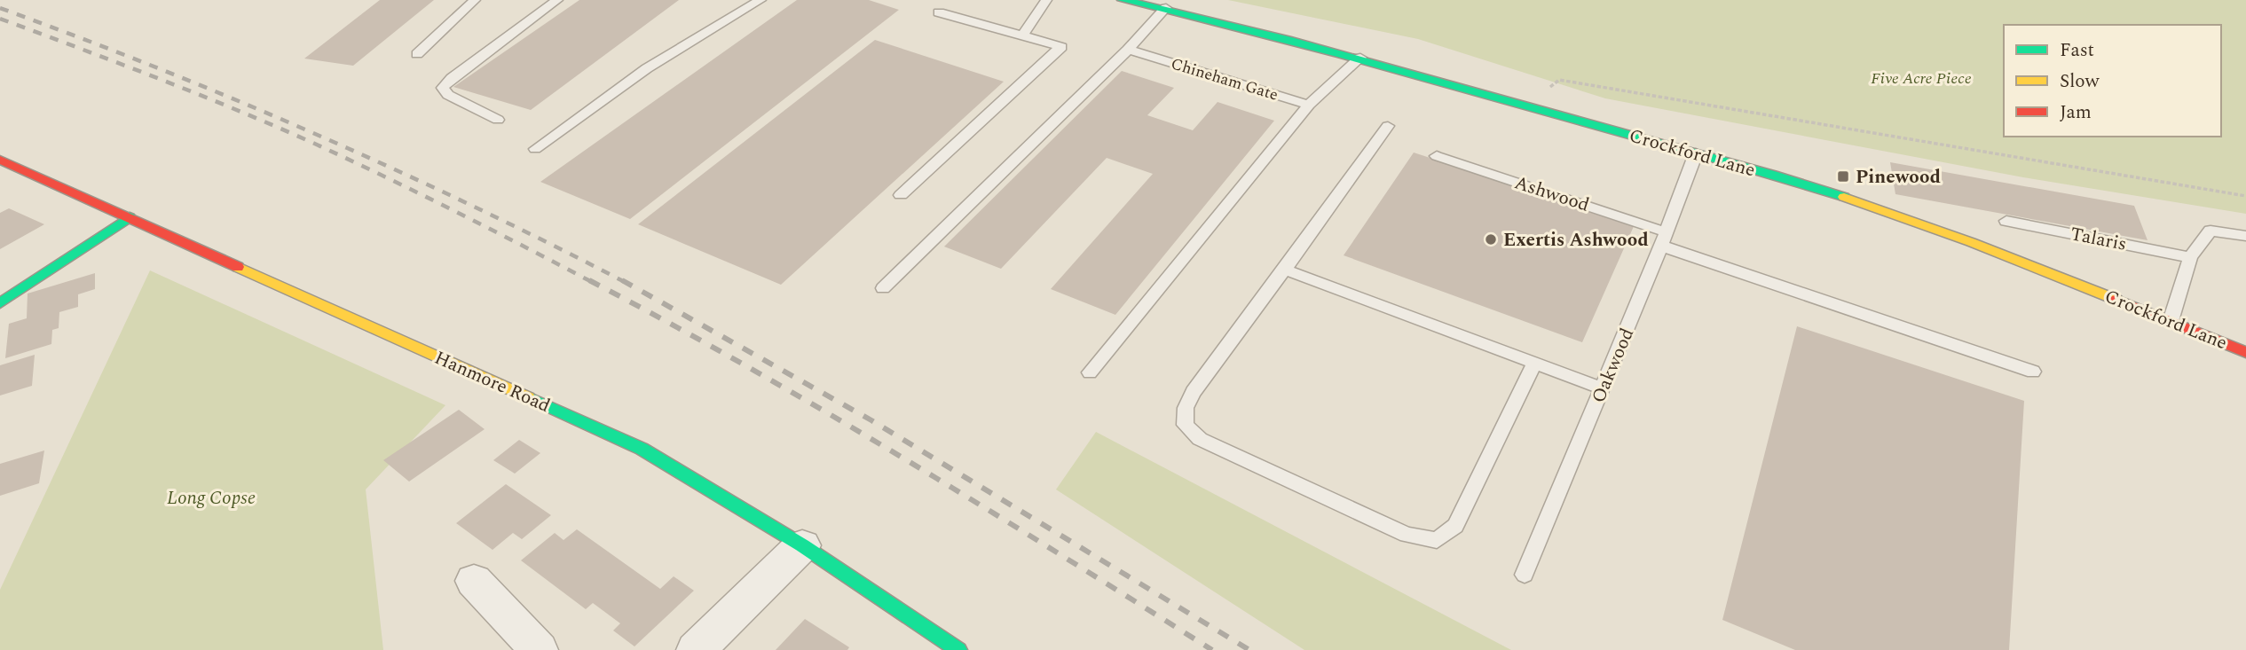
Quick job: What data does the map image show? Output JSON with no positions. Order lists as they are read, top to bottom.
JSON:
{
  "streets": {
    "street": ["Crockford Lane", "Hanmore Road"],
    "lane": [
      "Chineham Gate",
      "Ashwood",
      "Talaris",
      "Oakwood"
    ]
  },
  "crossings": [
    ["Crockford Lane", "Oakwood"],
    ["Ashwood", "Oakwood"]
  ],
  "parks": ["Five Acre Piece", "Long Copse"],
  "places": {
    "transit": ["Pinewood"],
    "other": ["Exertis Ashwood"]
  },
  "legend": ["Fast", "Slow", "Jam"]
}
